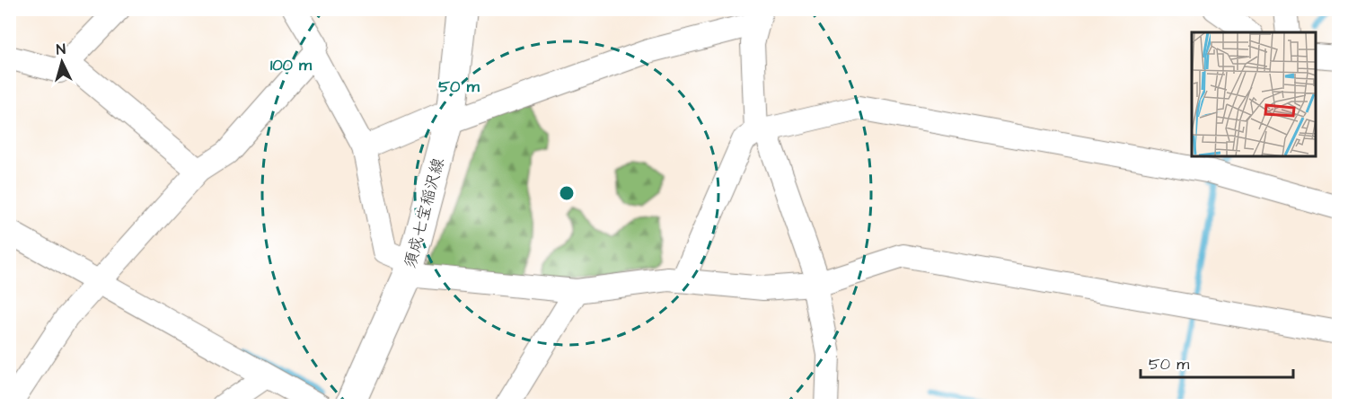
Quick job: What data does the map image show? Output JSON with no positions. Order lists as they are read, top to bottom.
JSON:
{
  "streets": {
    "main road": ["須成七宝稲沢線"]
  },
  "scale_bar": "50 m",
  "north": "top",
  "rings": ["100 m", "50 m"]
}
